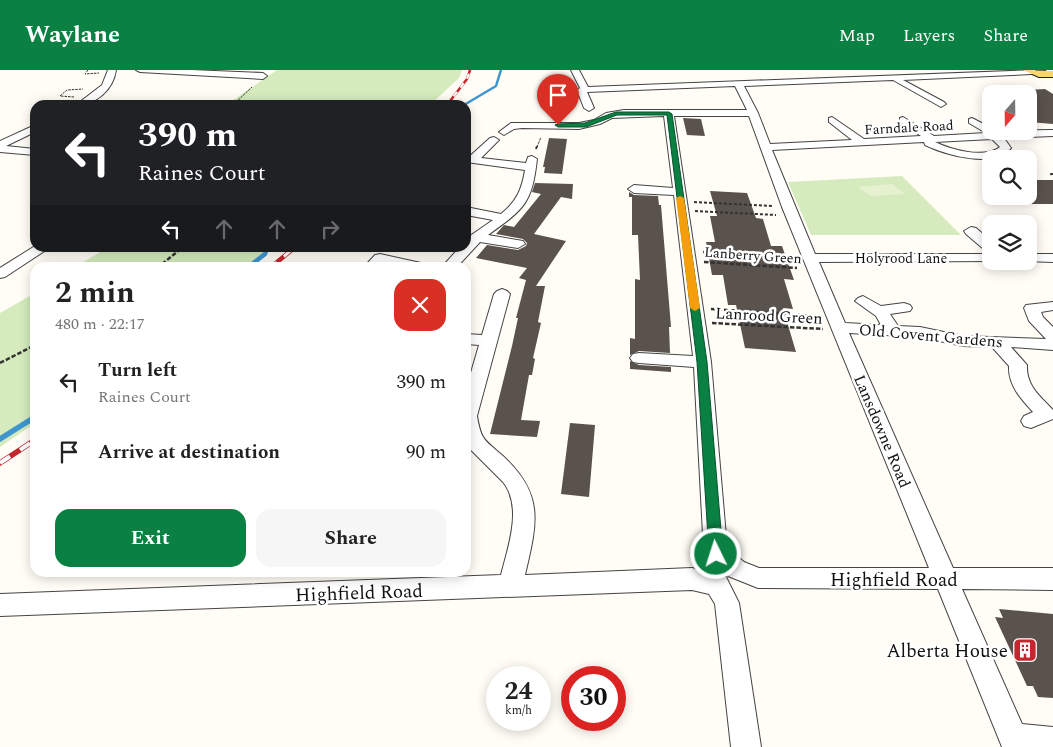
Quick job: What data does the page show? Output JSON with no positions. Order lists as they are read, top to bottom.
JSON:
{
  "streets": {
    "street": [
      "Farndale Road",
      "Holyrood Lane",
      "Old Covent Gardens",
      "Lansdowne Road",
      "Highfield Road"
    ],
    "path": ["Lanberry Green", "Lanrood Green"]
  },
  "crossings": [
    ["Farndale Road", "Lansdowne Road"],
    ["Lanberry Green", "Holyrood Lane"],
    ["Lanberry Green", "Lansdowne Road"],
    ["Holyrood Lane", "Lansdowne Road"],
    ["Lanrood Green", "Old Covent Gardens"],
    ["Lanrood Green", "Lansdowne Road"],
    ["Old Covent Gardens", "Lansdowne Road"],
    ["Lansdowne Road", "Highfield Road"]
  ],
  "places": {
    "building": ["Alberta House"]
  },
  "north": "bottom",
  "page": {
    "header": "Waylane",
    "nav": ["Map", "Layers", "Share"],
    "turn": ["390 m", "Raines Court"],
    "heading": ["2 min", "480 m · 22:17"],
    "list": [
      {
        "name": "Turn left",
        "note": "Raines Court",
        "value": "390 m"
      },
      {
        "name": "Arrive at destination",
        "value": "90 m"
      }
    ],
    "buttons": ["Exit", "Share"],
    "speed": "24 km/h",
    "limit": "30"
  }
}
